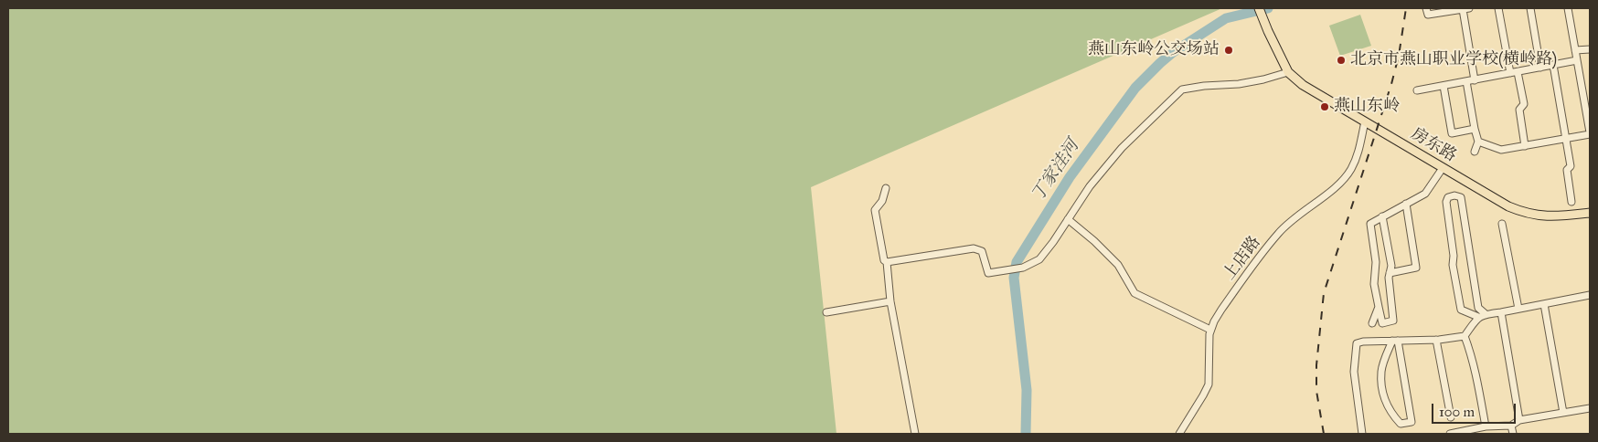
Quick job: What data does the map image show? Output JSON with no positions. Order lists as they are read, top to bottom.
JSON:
{
  "streets": {
    "main road": ["房东路"],
    "street": ["上店路"]
  },
  "crossings": [
    ["房东路", "上店路"]
  ],
  "water": ["丁家洼河"],
  "places": ["燕山东岭公交场站", "北京市燕山职业学校(横岭路)", "燕山东岭"],
  "scale_bar": "100 m"
}
